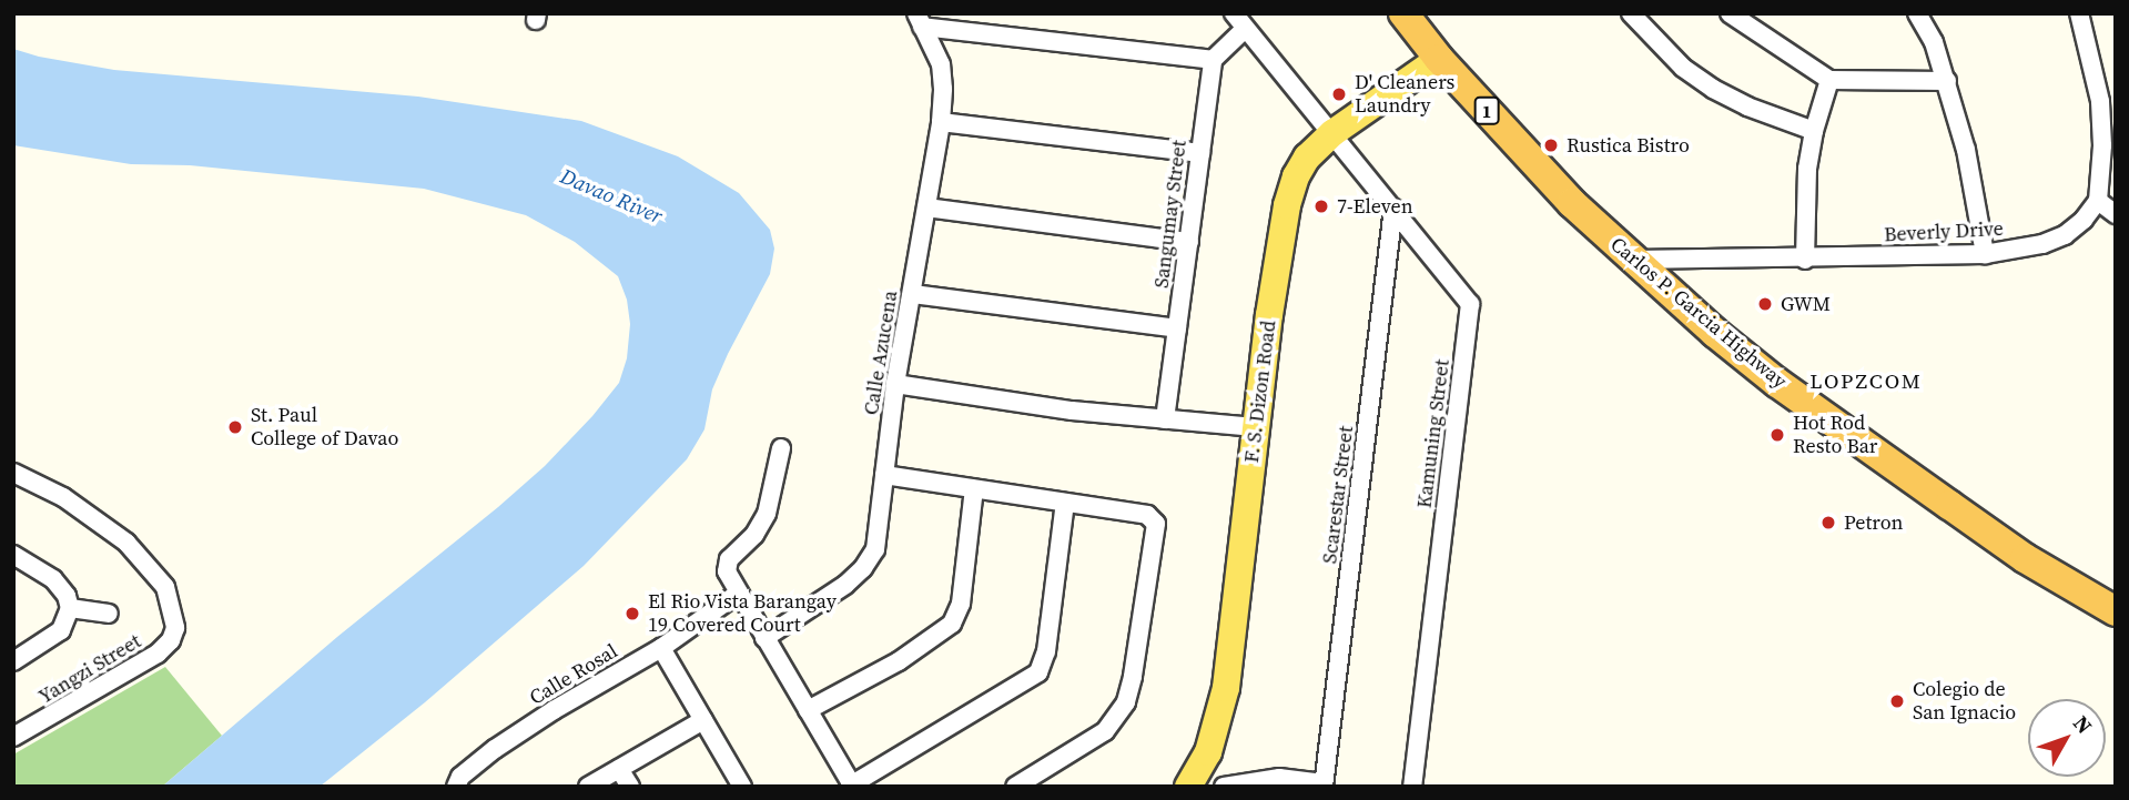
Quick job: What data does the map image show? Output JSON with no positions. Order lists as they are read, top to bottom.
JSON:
{
  "streets": {
    "highway": ["1", "Carlos P. Garcia Highway"],
    "main road": ["F. S. Dizon Road"],
    "street": [
      "Sangumay Street",
      "Beverly Drive",
      "Calle Azucena",
      "Kamuning Street",
      "Scarestar Street",
      "Yangzi Street",
      "Calle Rosal"
    ]
  },
  "crossings": [
    ["Beverly Drive", "Carlos P. Garcia Highway"],
    ["Carlos P. Garcia Highway", "F. S. Dizon Road"],
    ["F. S. Dizon Road", "Kamuning Street"],
    ["Kamuning Street", "Scarestar Street"]
  ],
  "districts": ["LOPZCOM"],
  "water": ["Davao River"],
  "places": [
    "D' Cleaners Laundry",
    "Rustica Bistro",
    "7-Eleven",
    "GWM",
    "St. Paul College of Davao",
    "Hot Rod Resto Bar",
    "Petron",
    "El Rio Vista Barangay 19 Covered Court",
    "Colegio de San Ignacio"
  ],
  "north": "top right"
}
